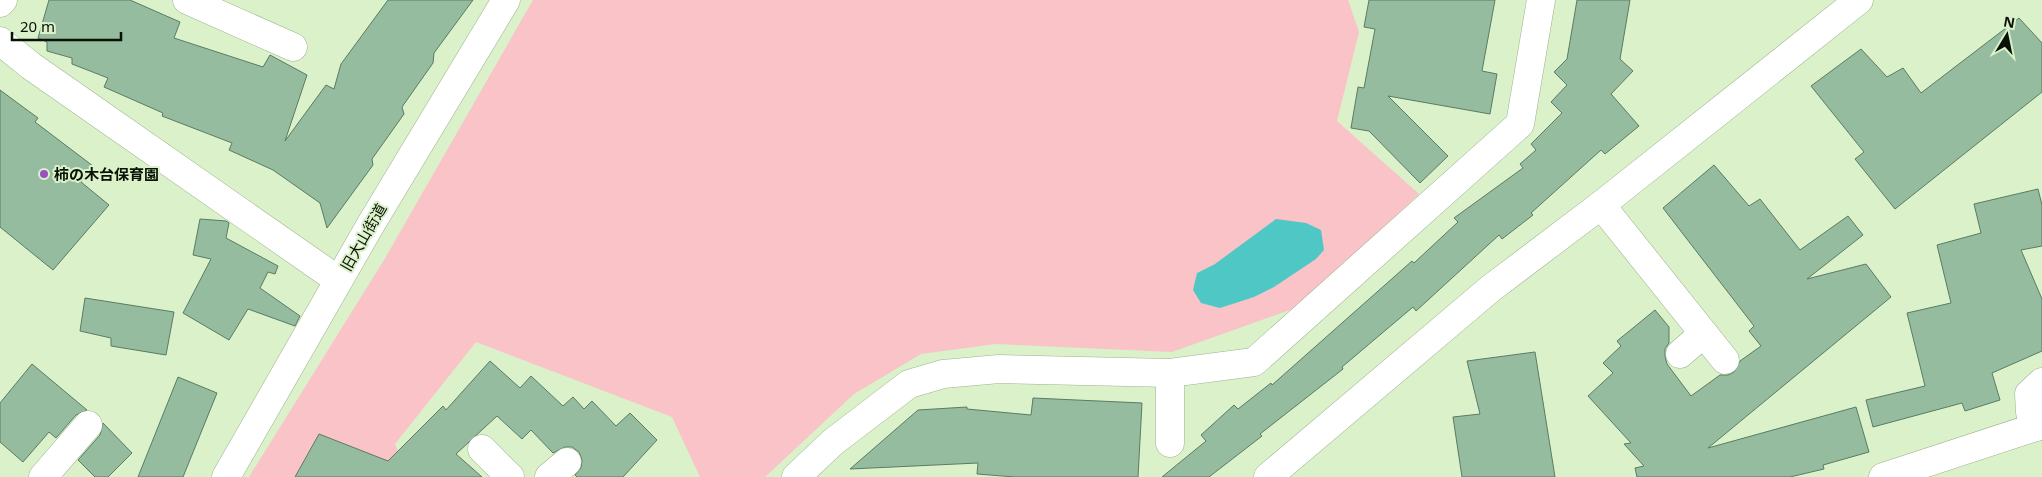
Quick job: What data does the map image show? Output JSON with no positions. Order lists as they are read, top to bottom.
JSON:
{
  "streets": {
    "street": ["旧大山街道"]
  },
  "places": ["柿の木台保育園"],
  "scale_bar": "20 m",
  "north": "top"
}
